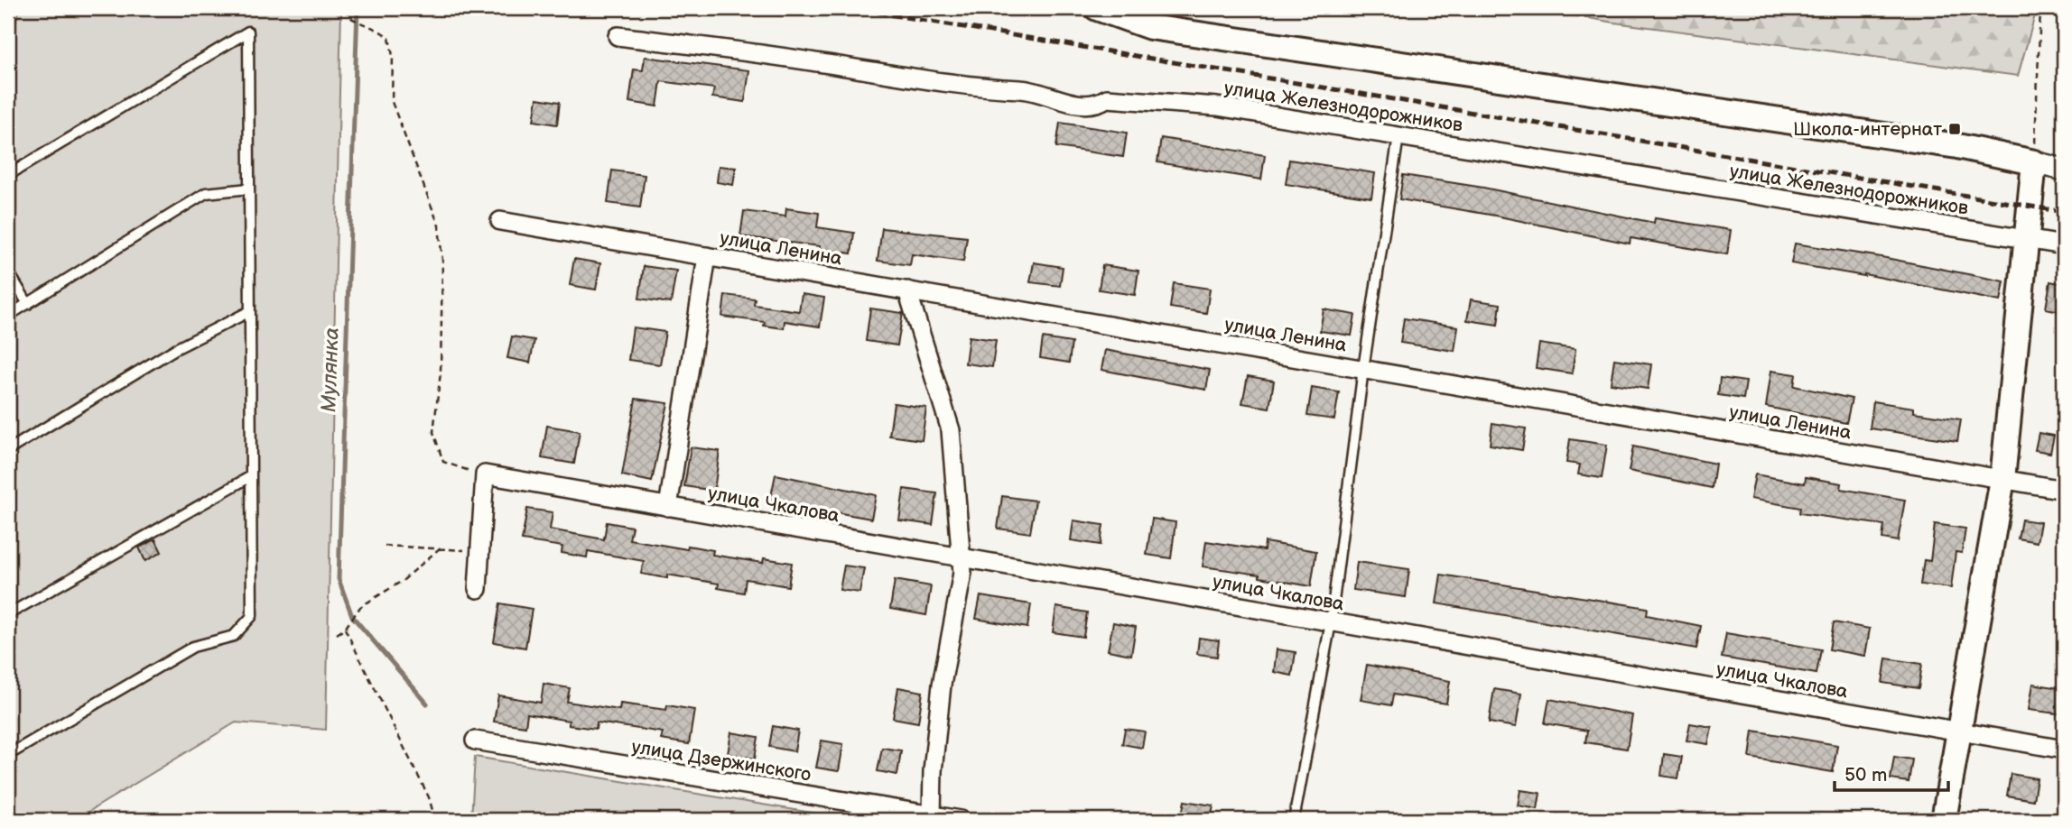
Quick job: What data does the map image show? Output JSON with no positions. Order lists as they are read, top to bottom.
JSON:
{
  "streets": {
    "street": [
      "улица Железнодорожников",
      "улица Ленина",
      "улица Чкалова",
      "улица Дзержинского"
    ]
  },
  "water": ["Мулянка"],
  "places": {
    "transit": ["Школа-интернат"]
  },
  "scale_bar": "50 m"
}
